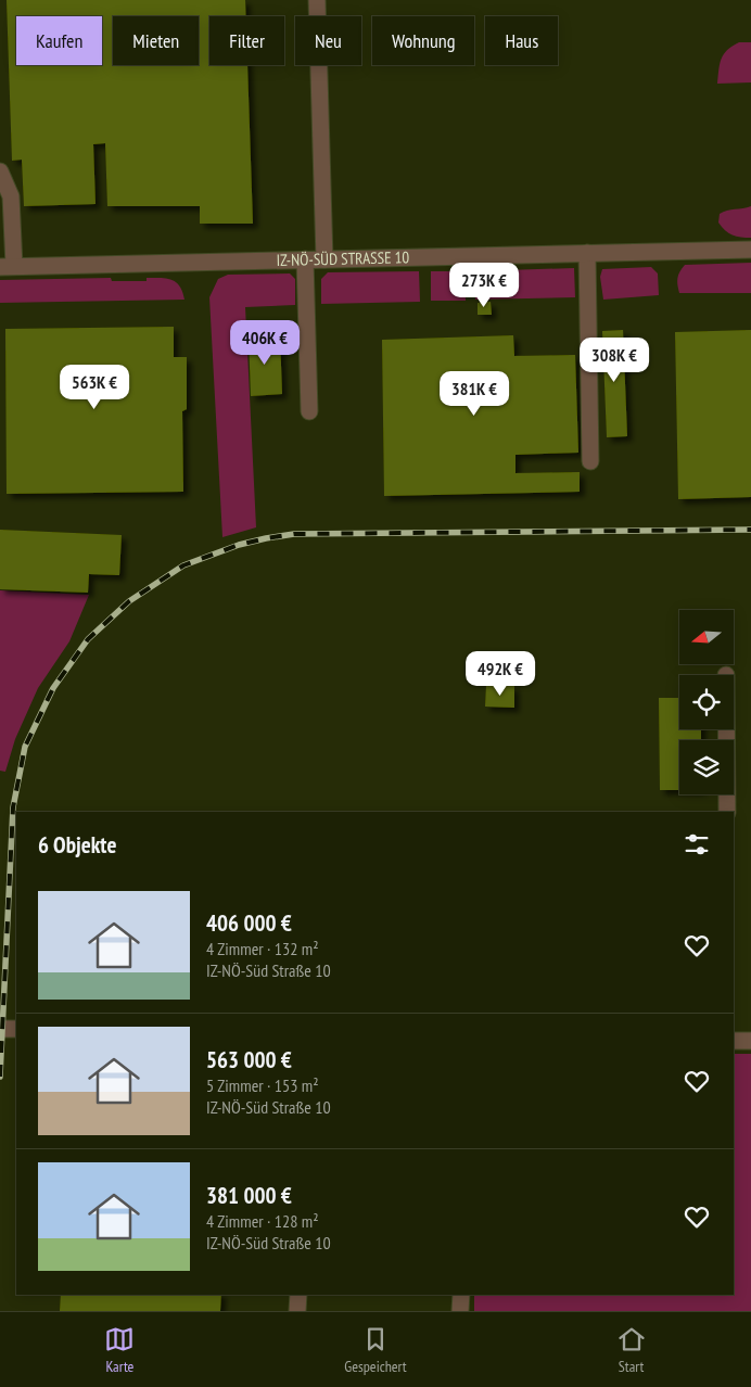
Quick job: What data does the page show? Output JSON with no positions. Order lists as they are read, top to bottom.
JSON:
{
  "streets": {
    "street": ["IZ-NÖ-SÜD STRASSE 10"]
  },
  "north": "left",
  "page": {
    "chip": [
      "Kaufen",
      "Mieten",
      "Filter",
      "Neu",
      "Wohnung",
      "Haus"
    ],
    "price": [
      "273K €",
      "406K €",
      "308K €",
      "563K €",
      "381K €",
      "492K €"
    ],
    "heading": "6 Objekte",
    "list": [
      {
        "name": "406 000 €",
        "note": "4 Zimmer · 132 m² · IZ-NÖ-Süd Straße 10"
      },
      {
        "name": "563 000 €",
        "note": "5 Zimmer · 153 m² · IZ-NÖ-Süd Straße 10"
      },
      {
        "name": "381 000 €",
        "note": "4 Zimmer · 128 m² · IZ-NÖ-Süd Straße 10"
      }
    ],
    "tabs": ["Karte", "Gespeichert", "Start"]
  }
}
